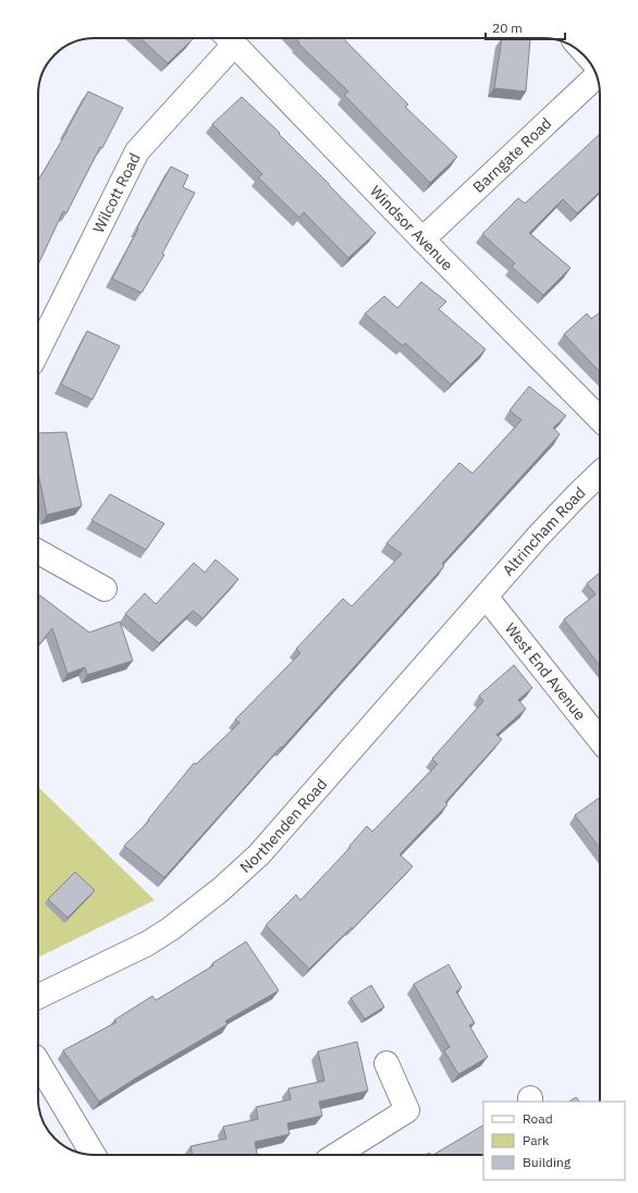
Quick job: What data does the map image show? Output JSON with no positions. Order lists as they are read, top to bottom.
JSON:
{
  "streets": {
    "street": [
      "Barngate Road",
      "Wilcott Road",
      "Windsor Avenue",
      "Altrincham Road",
      "West End Avenue",
      "Northenden Road"
    ]
  },
  "crossings": [
    ["Barngate Road", "Windsor Avenue"],
    ["Wilcott Road", "Windsor Avenue"],
    ["Altrincham Road", "West End Avenue"],
    ["Altrincham Road", "Northenden Road"],
    ["West End Avenue", "Northenden Road"]
  ],
  "legend": ["Road", "Park", "Building"],
  "scale_bar": "20 m"
}
